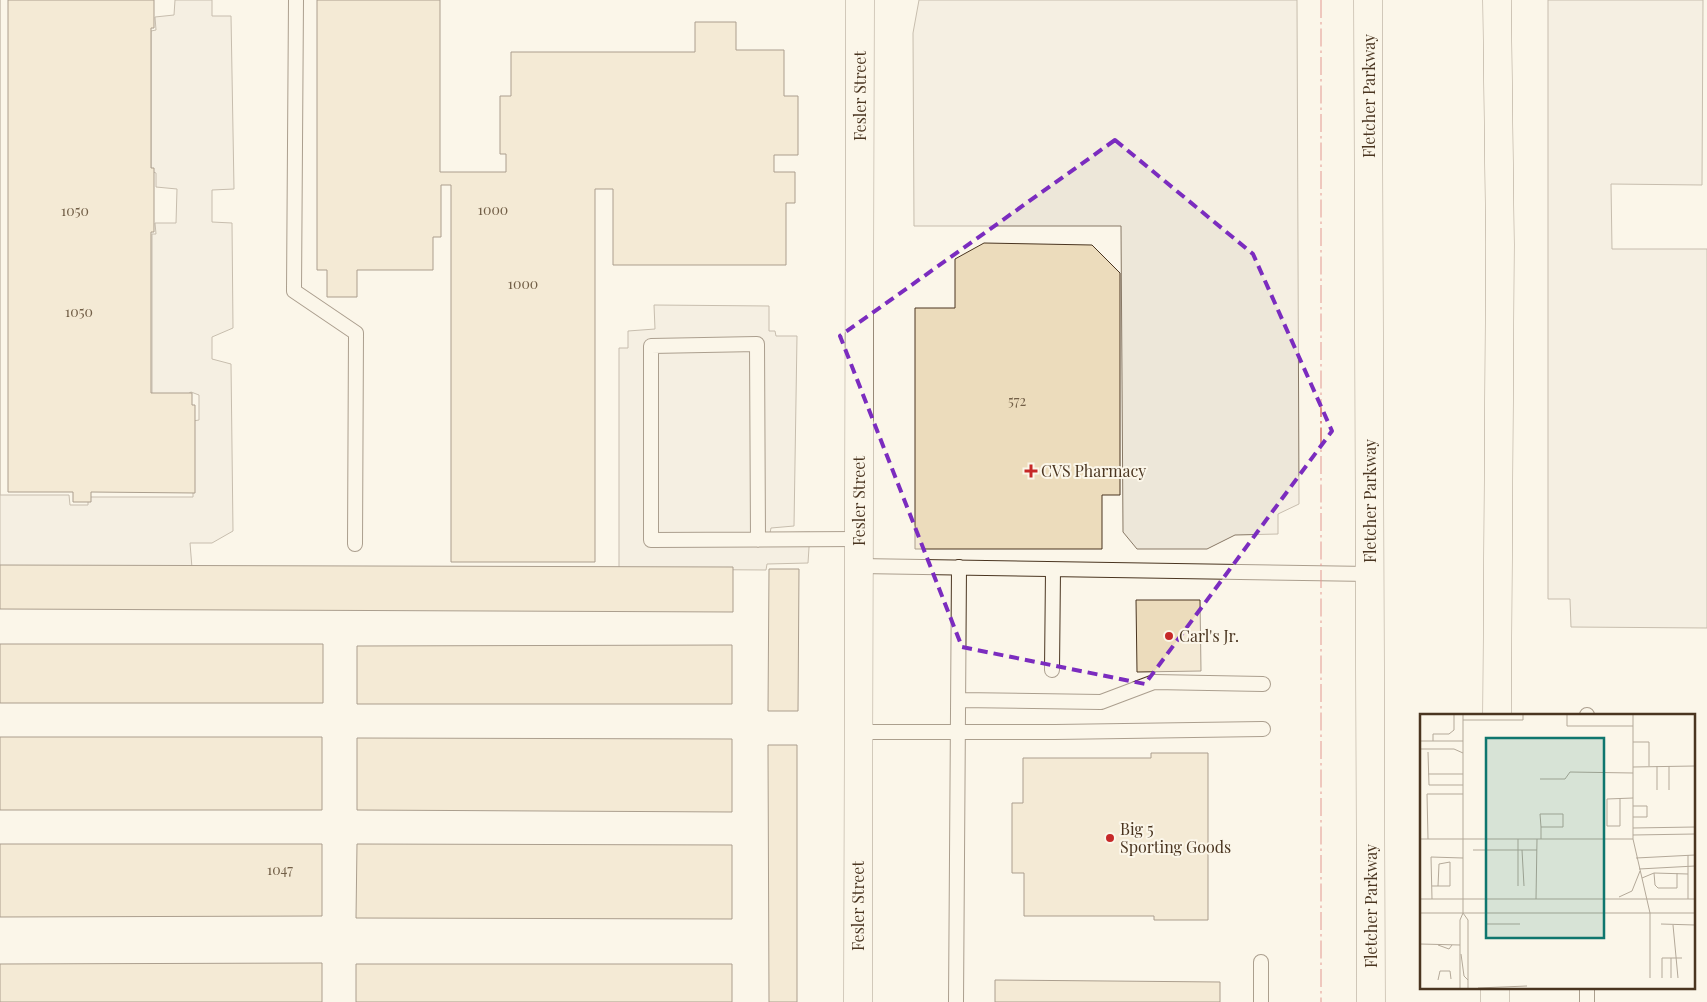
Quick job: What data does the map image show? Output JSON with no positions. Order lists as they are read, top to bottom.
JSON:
{
  "streets": {
    "main road": ["Fesler Street", "Fletcher Parkway"]
  },
  "places": {
    "health": ["CVS Pharmacy"],
    "other": ["Carl's Jr.", "Big 5 Sporting Goods"]
  },
  "house_numbers": [
    "1000",
    "1050",
    "1000",
    "1050",
    "572",
    "1047"
  ]
}
